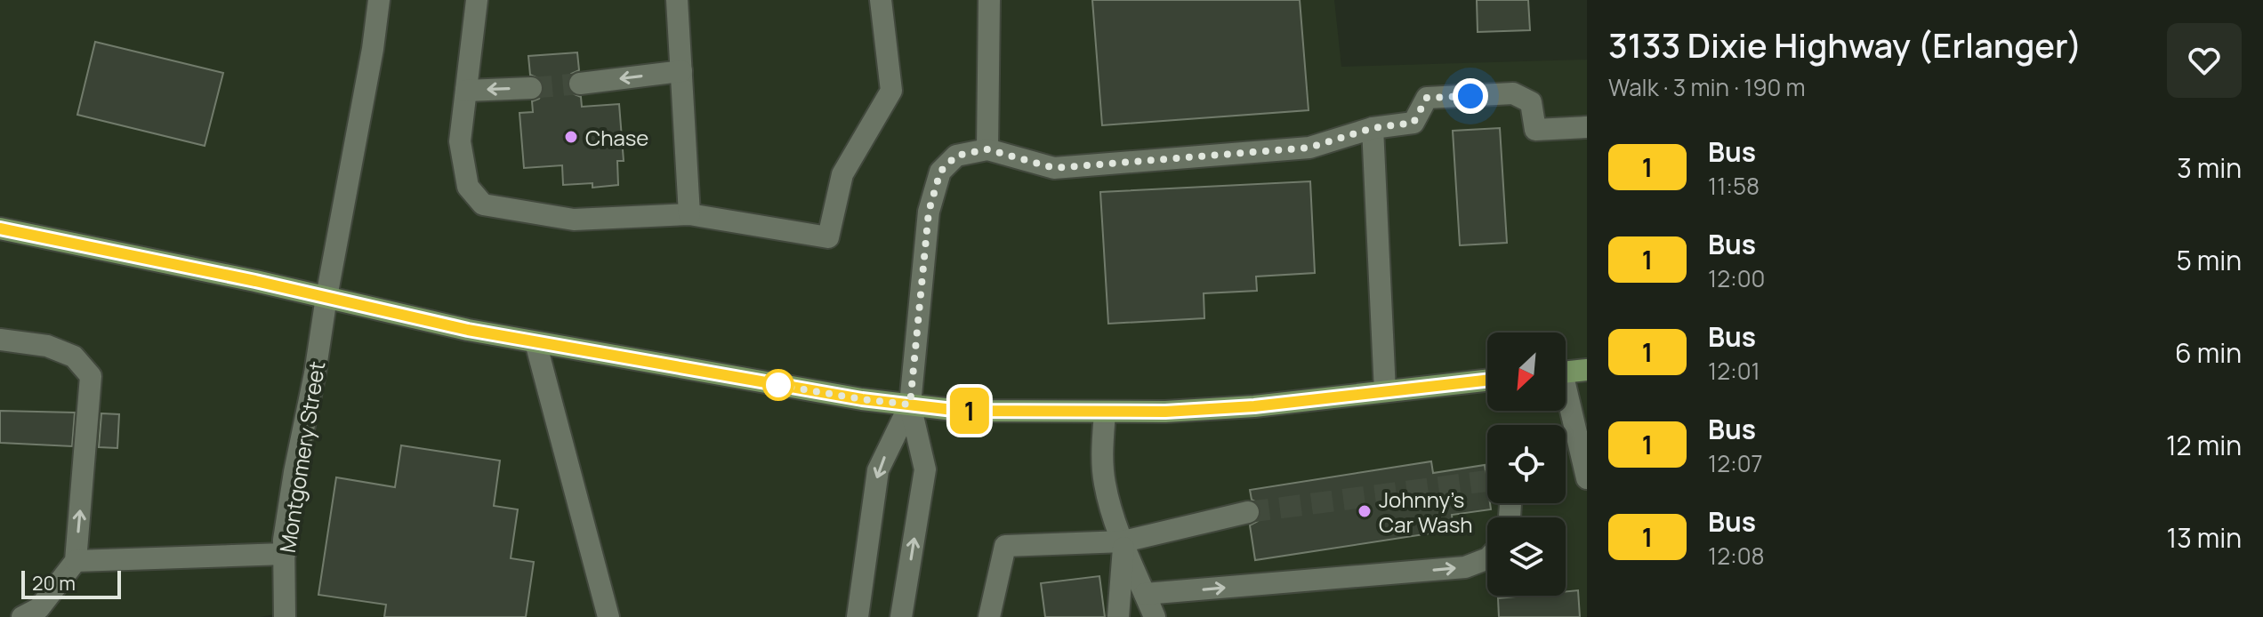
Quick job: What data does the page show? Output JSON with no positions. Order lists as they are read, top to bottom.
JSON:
{
  "streets": {
    "street": ["Montgomery Street"]
  },
  "places": ["Chase", "Johnny’s Car Wash"],
  "lines": ["bus line 1"],
  "scale_bar": "20 m",
  "north": "bottom left",
  "page": {
    "on_map": "1",
    "heading": ["3133 Dixie Highway (Erlanger)", "Walk · 3 min · 190 m"],
    "list": [
      {
        "mark": "1",
        "name": "Bus",
        "note": "11:58",
        "value": "3 min"
      },
      {
        "mark": "1",
        "name": "Bus",
        "note": "12:00",
        "value": "5 min"
      },
      {
        "mark": "1",
        "name": "Bus",
        "note": "12:01",
        "value": "6 min"
      },
      {
        "mark": "1",
        "name": "Bus",
        "note": "12:07",
        "value": "12 min"
      },
      {
        "mark": "1",
        "name": "Bus",
        "note": "12:08",
        "value": "13 min"
      }
    ],
    "scale": "20 m"
  }
}
